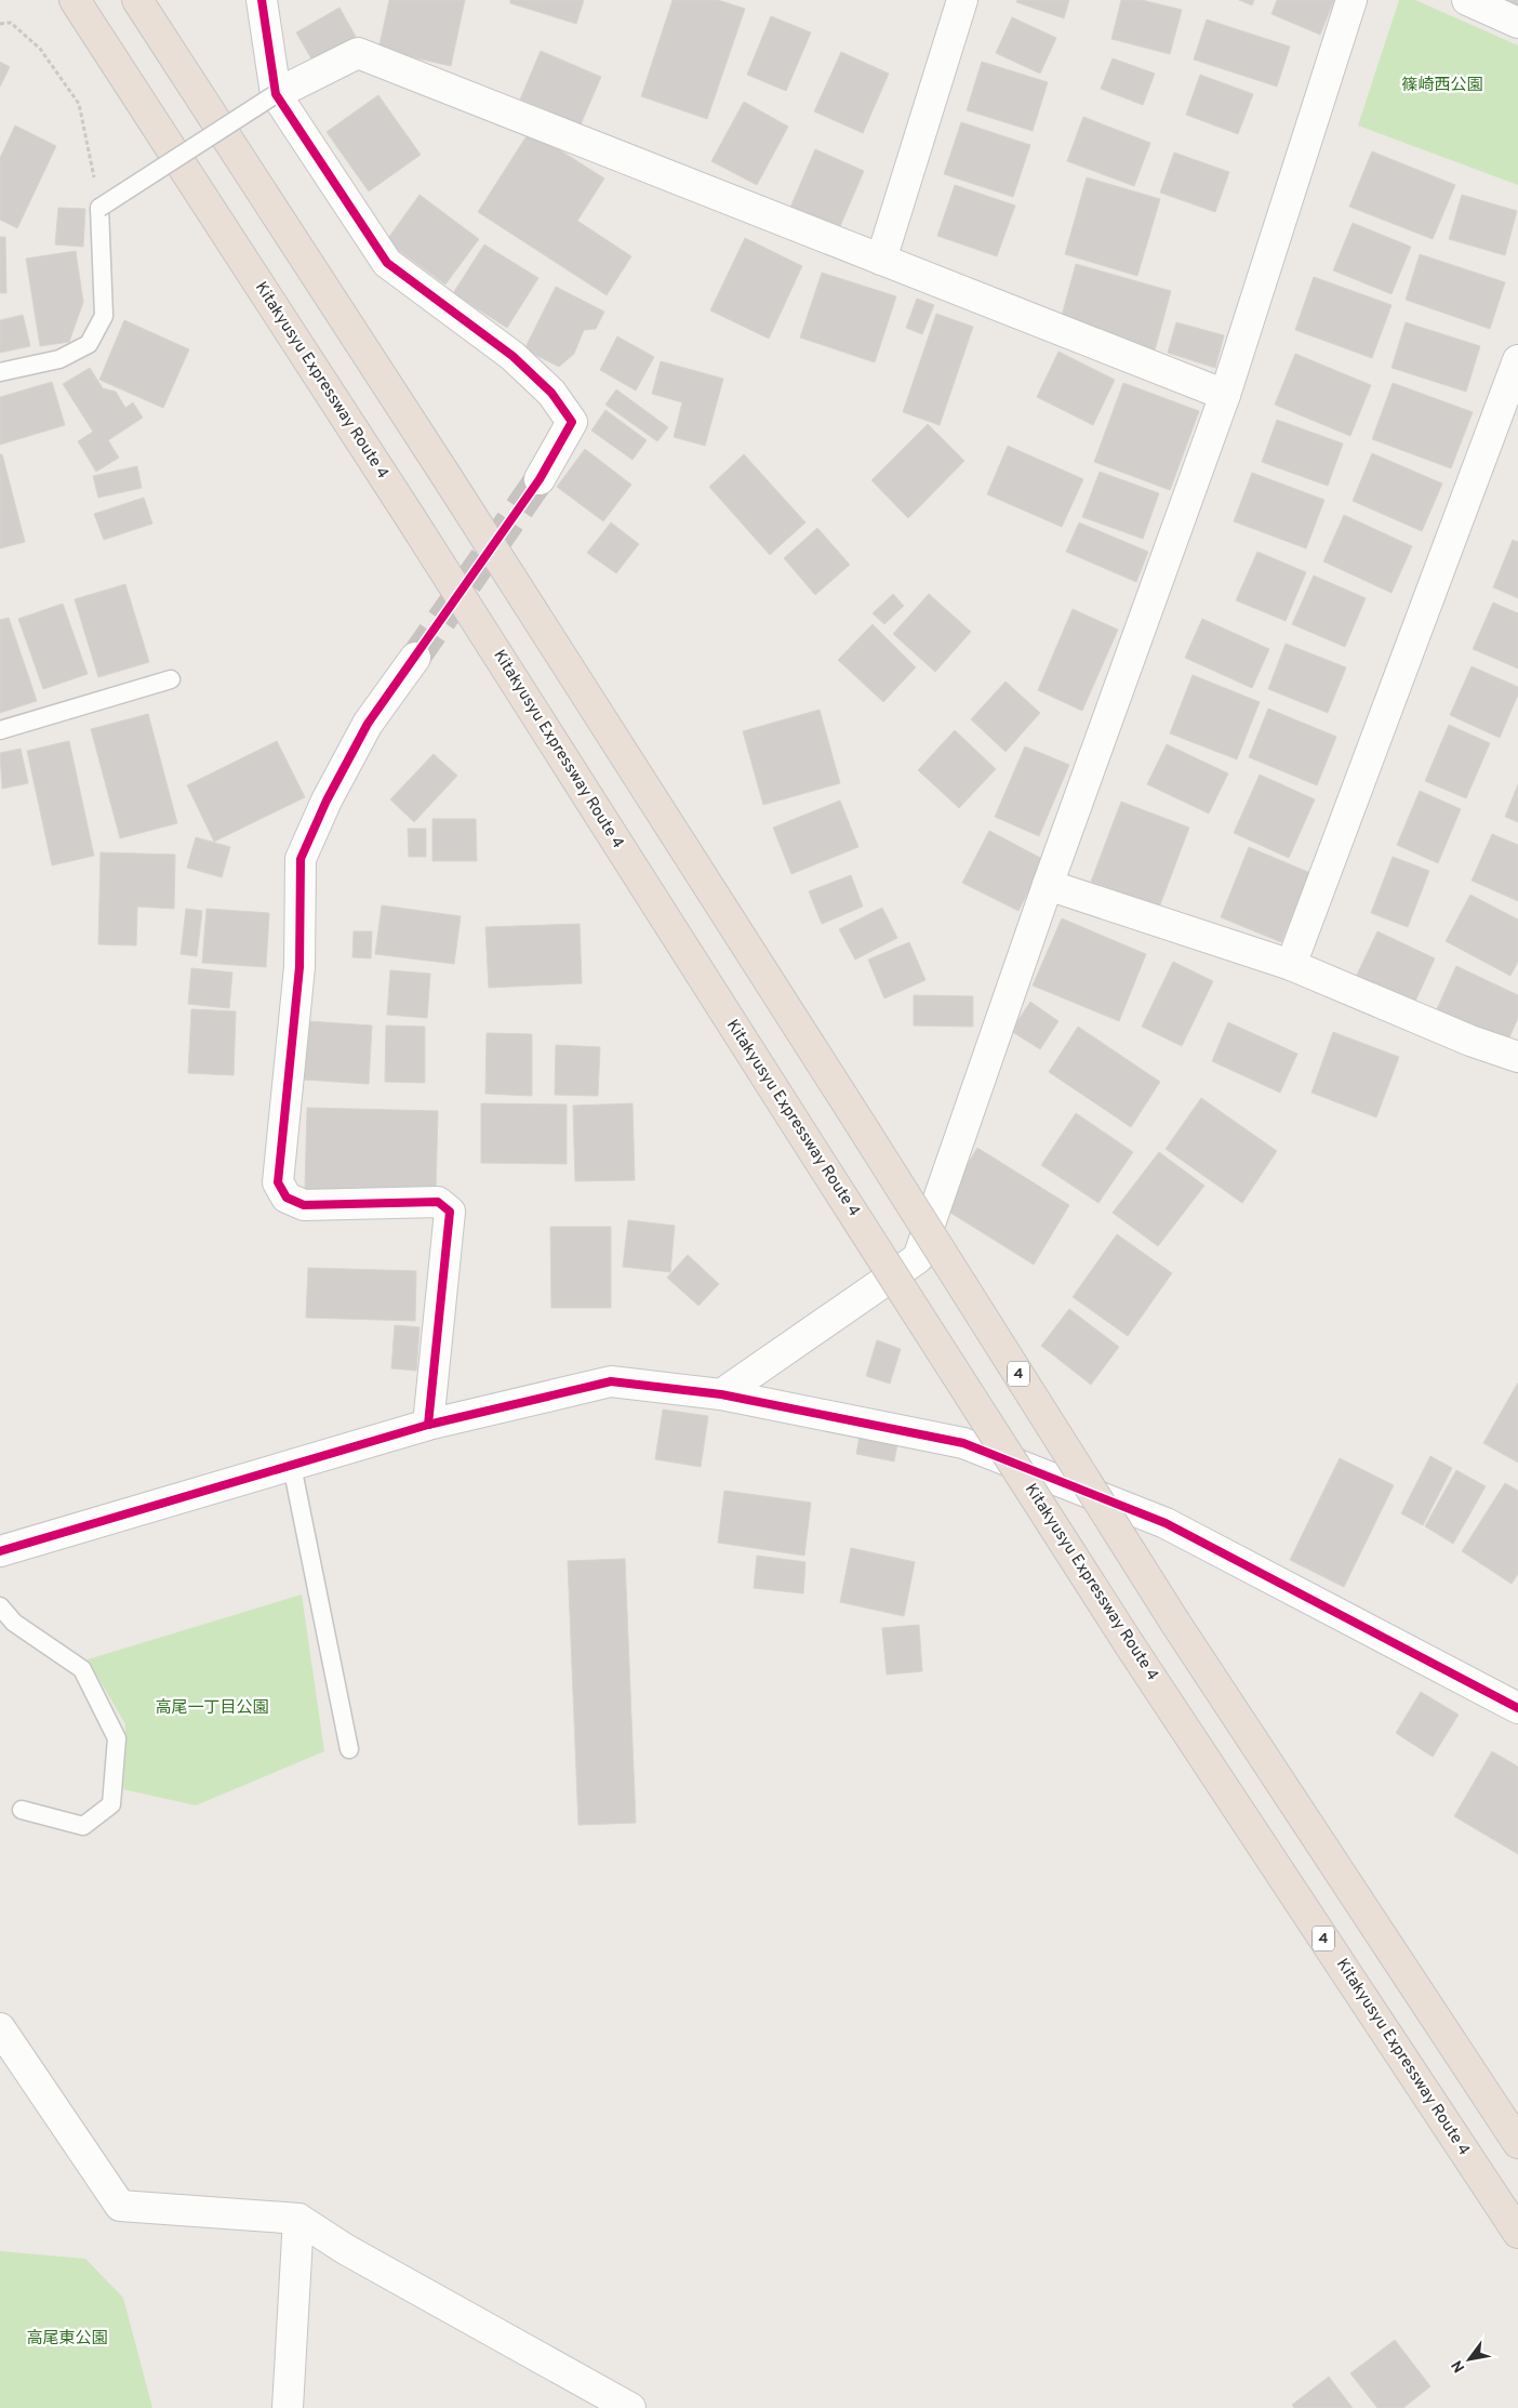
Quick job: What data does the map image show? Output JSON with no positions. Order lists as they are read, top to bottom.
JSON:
{
  "streets": {
    "highway": ["Kitakyusyu Expressway Route 4", "4"]
  },
  "parks": ["篠崎西公園", "高尾一丁目公園", "高尾東公園"],
  "north": "bottom left"
}
